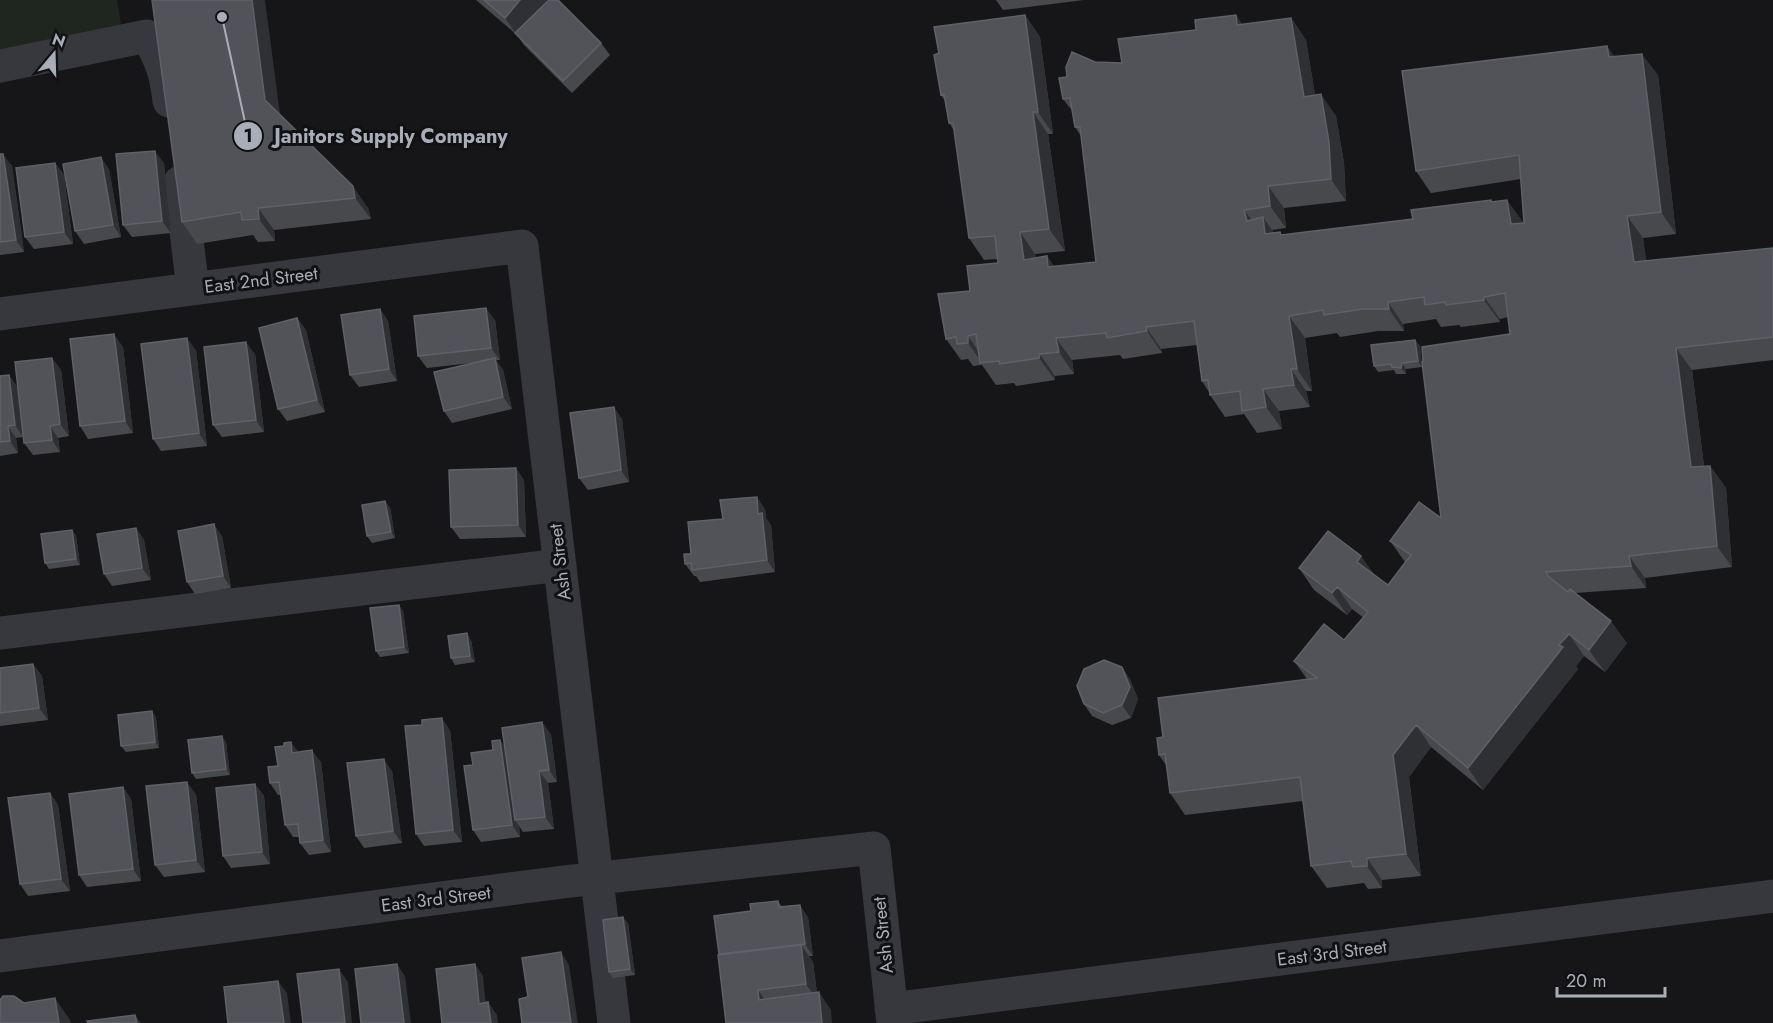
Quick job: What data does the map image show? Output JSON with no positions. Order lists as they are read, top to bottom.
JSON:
{
  "streets": {
    "street": ["East 2nd Street", "Ash Street", "East 3rd Street"]
  },
  "crossings": [
    ["East 2nd Street", "Ash Street"],
    ["Ash Street", "East 3rd Street"]
  ],
  "places": ["Janitors Supply Company"],
  "scale_bar": "20 m",
  "north": "top"
}
